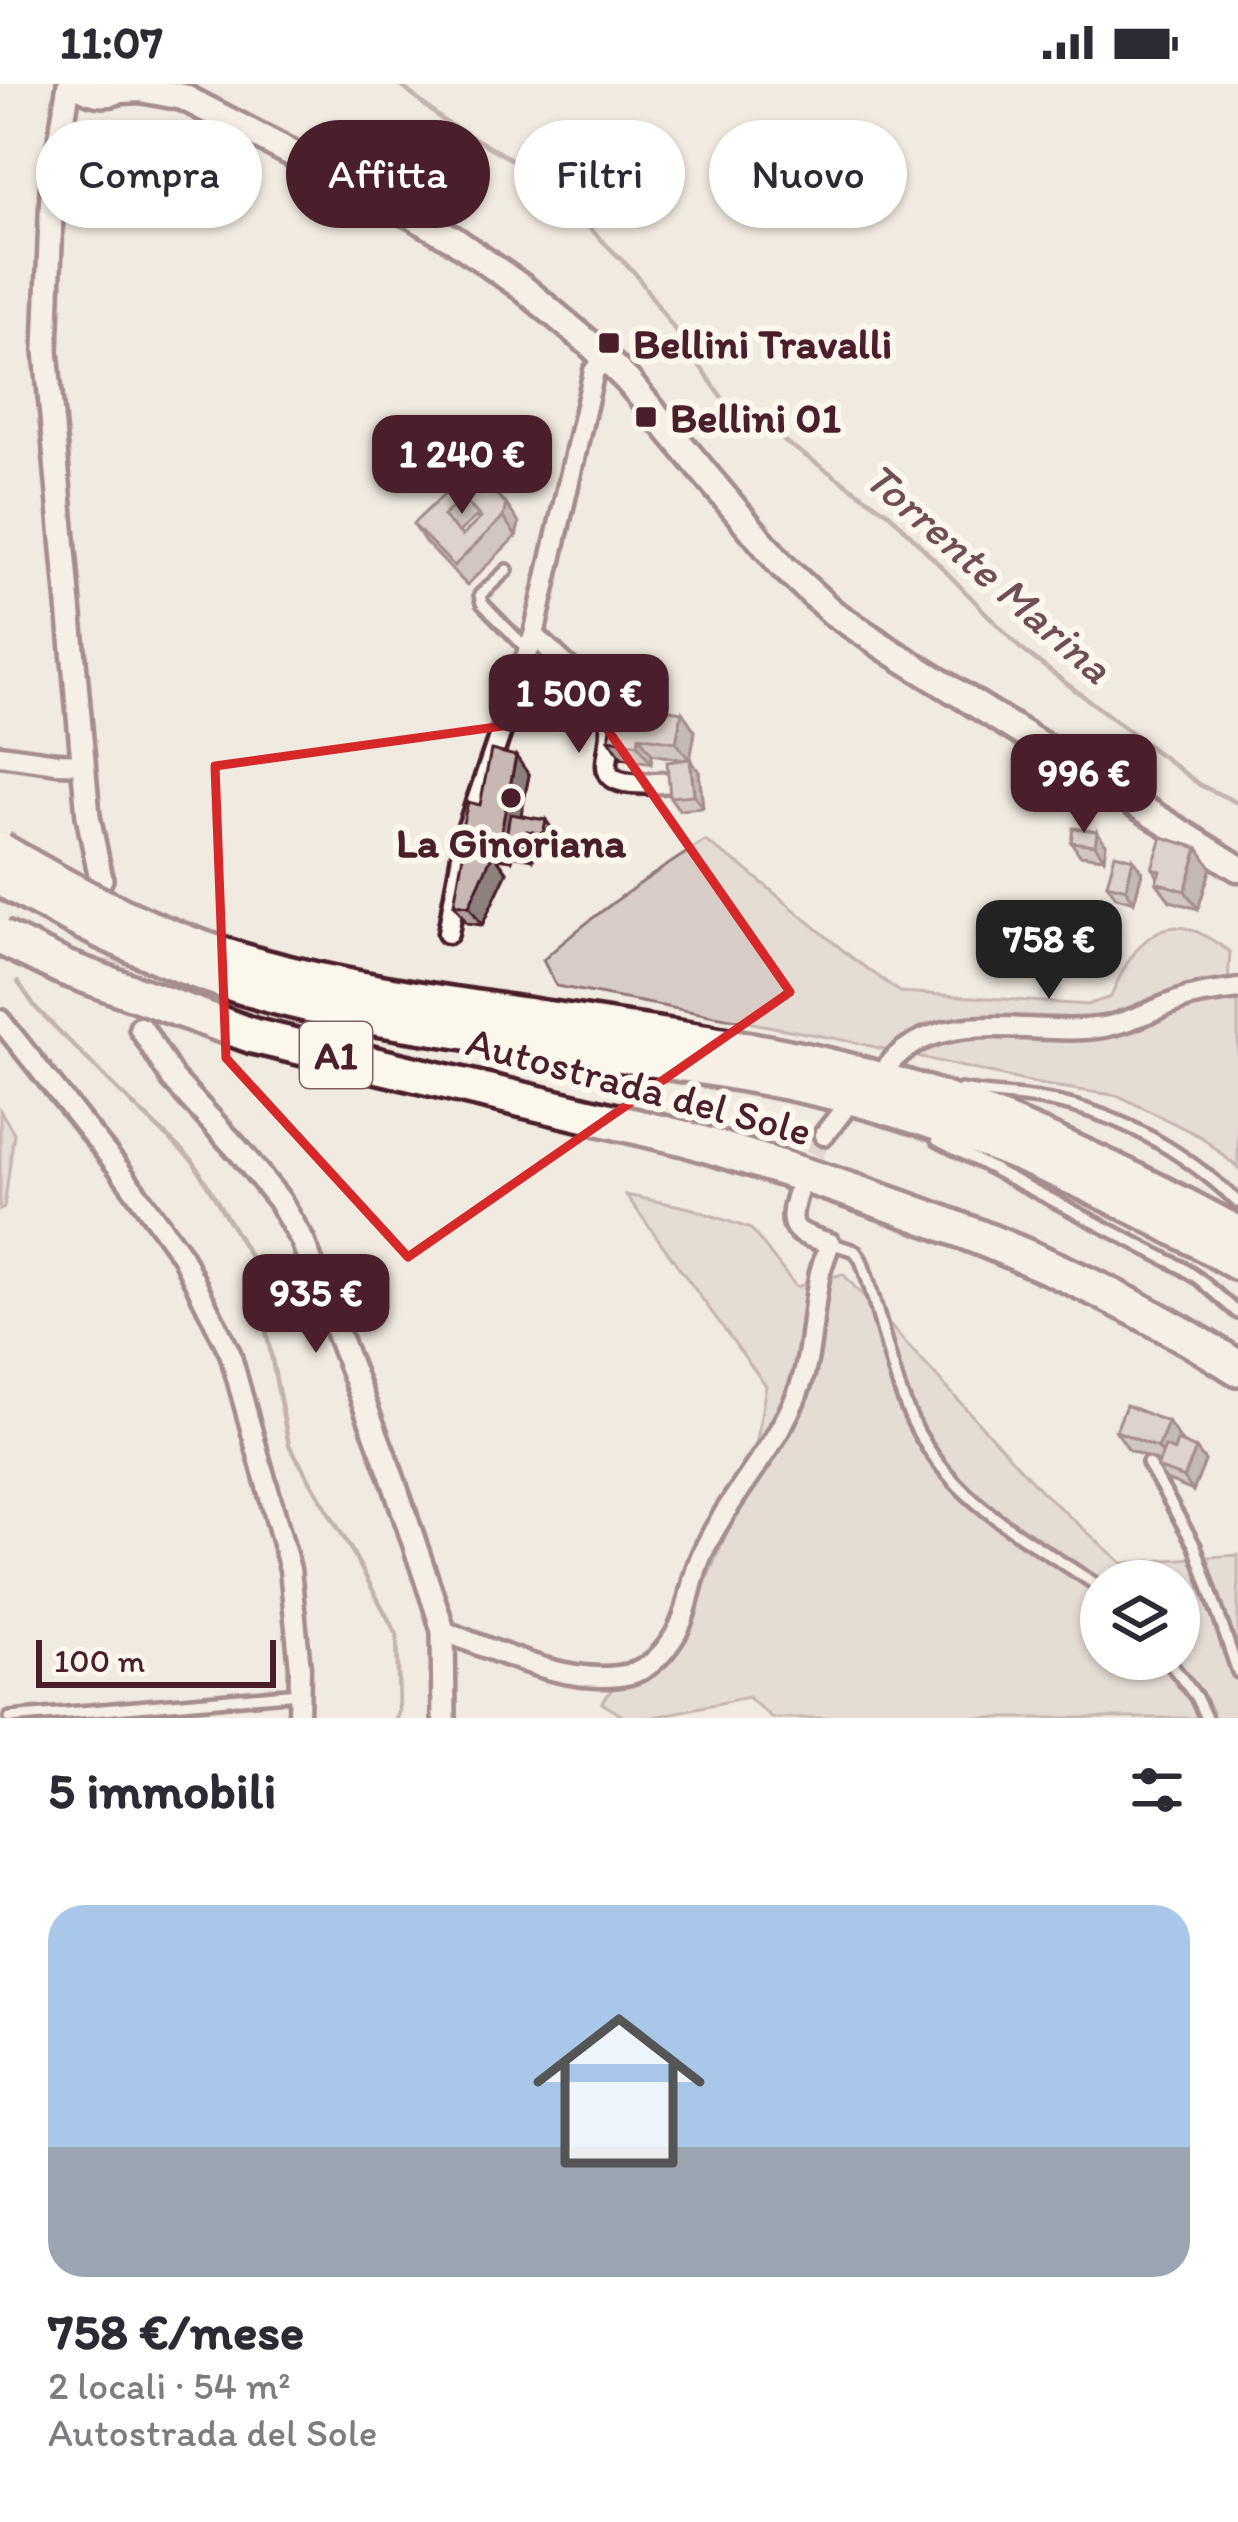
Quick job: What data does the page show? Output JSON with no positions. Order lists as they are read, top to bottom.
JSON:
{
  "streets": {
    "highway": ["A1", "Autostrada del Sole"]
  },
  "water": ["Torrente Marina"],
  "places": {
    "transit": ["Bellini Travalli", "Bellini 01"],
    "other": ["La Ginoriana"]
  },
  "scale_bar": "100 m",
  "page": {
    "status": "11:07",
    "chip": [
      "Compra",
      "Affitta",
      "Filtri",
      "Nuovo"
    ],
    "price": [
      "1 240 €",
      "1 500 €",
      "996 €",
      "758 €",
      "935 €"
    ],
    "scale": "100 m",
    "heading": "5 immobili",
    "list": [
      {
        "name": "758 €/mese",
        "note": "2 locali · 54 m² · Autostrada del Sole"
      }
    ]
  }
}
